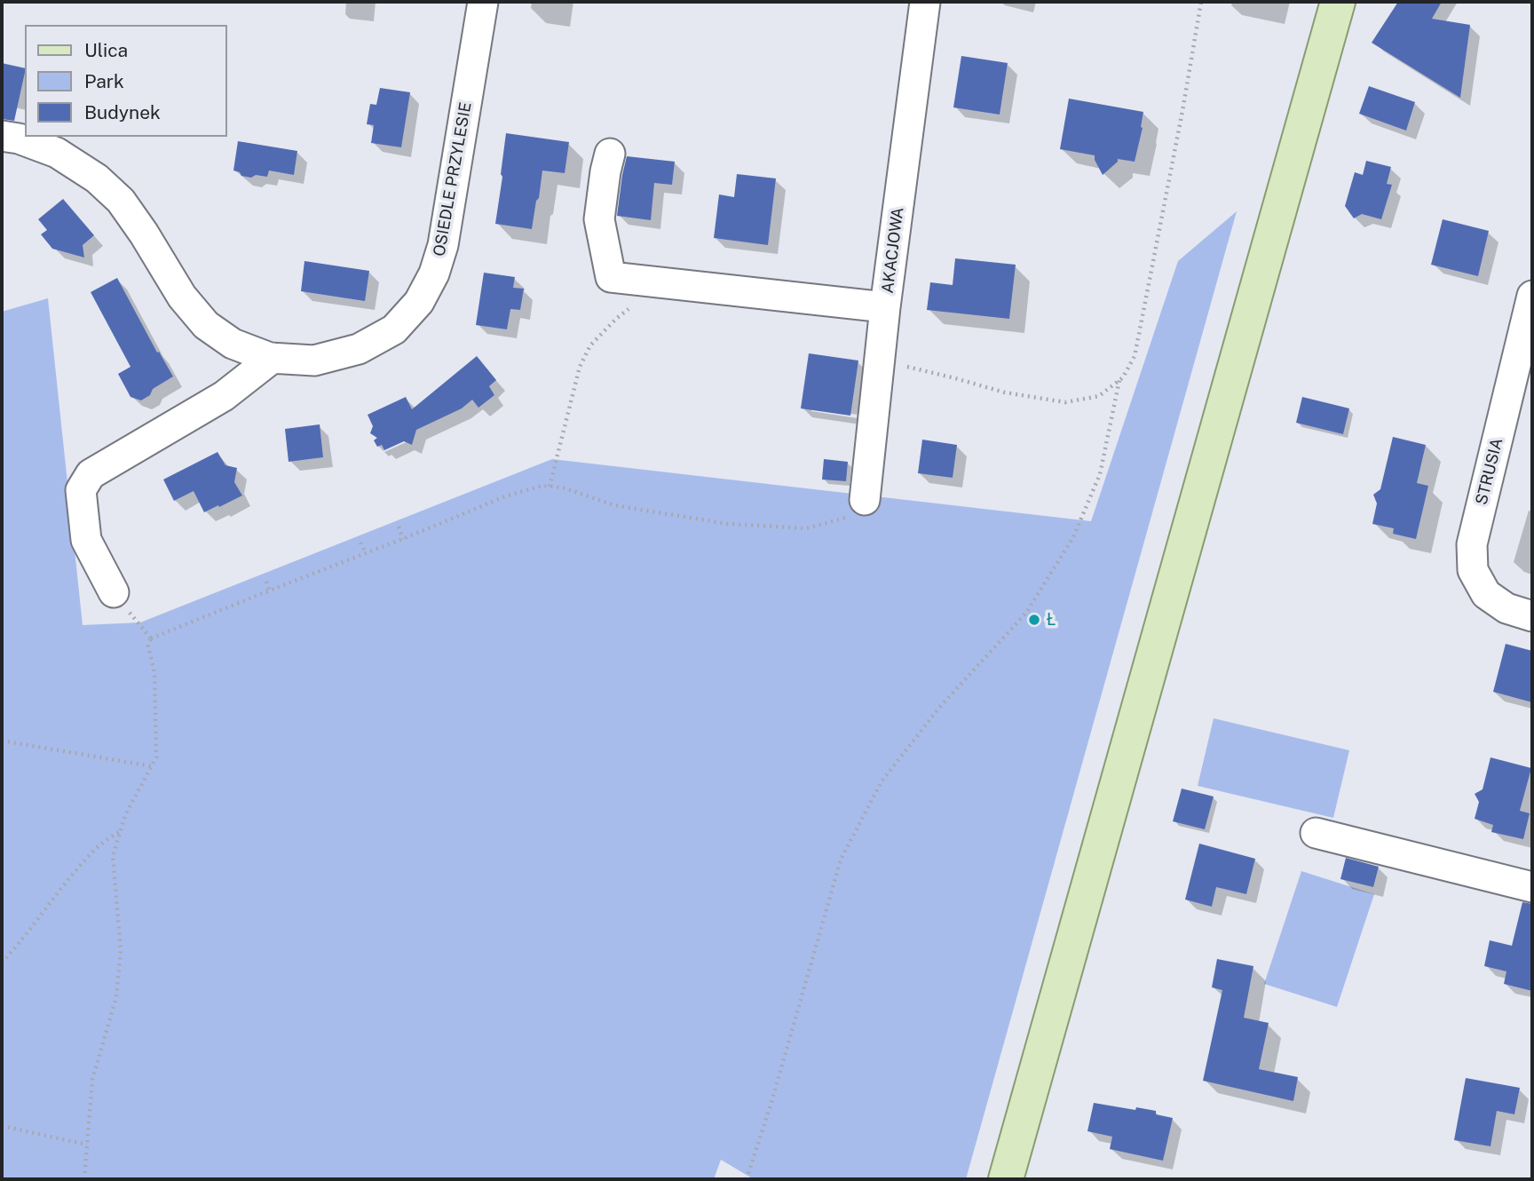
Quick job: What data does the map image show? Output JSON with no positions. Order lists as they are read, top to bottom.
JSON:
{
  "streets": {
    "street": ["OSIEDLE PRZYLESIE", "AKACJOWA", "STRUSIA"]
  },
  "places": ["Ł"],
  "legend": ["Ulica", "Park", "Budynek"]
}
